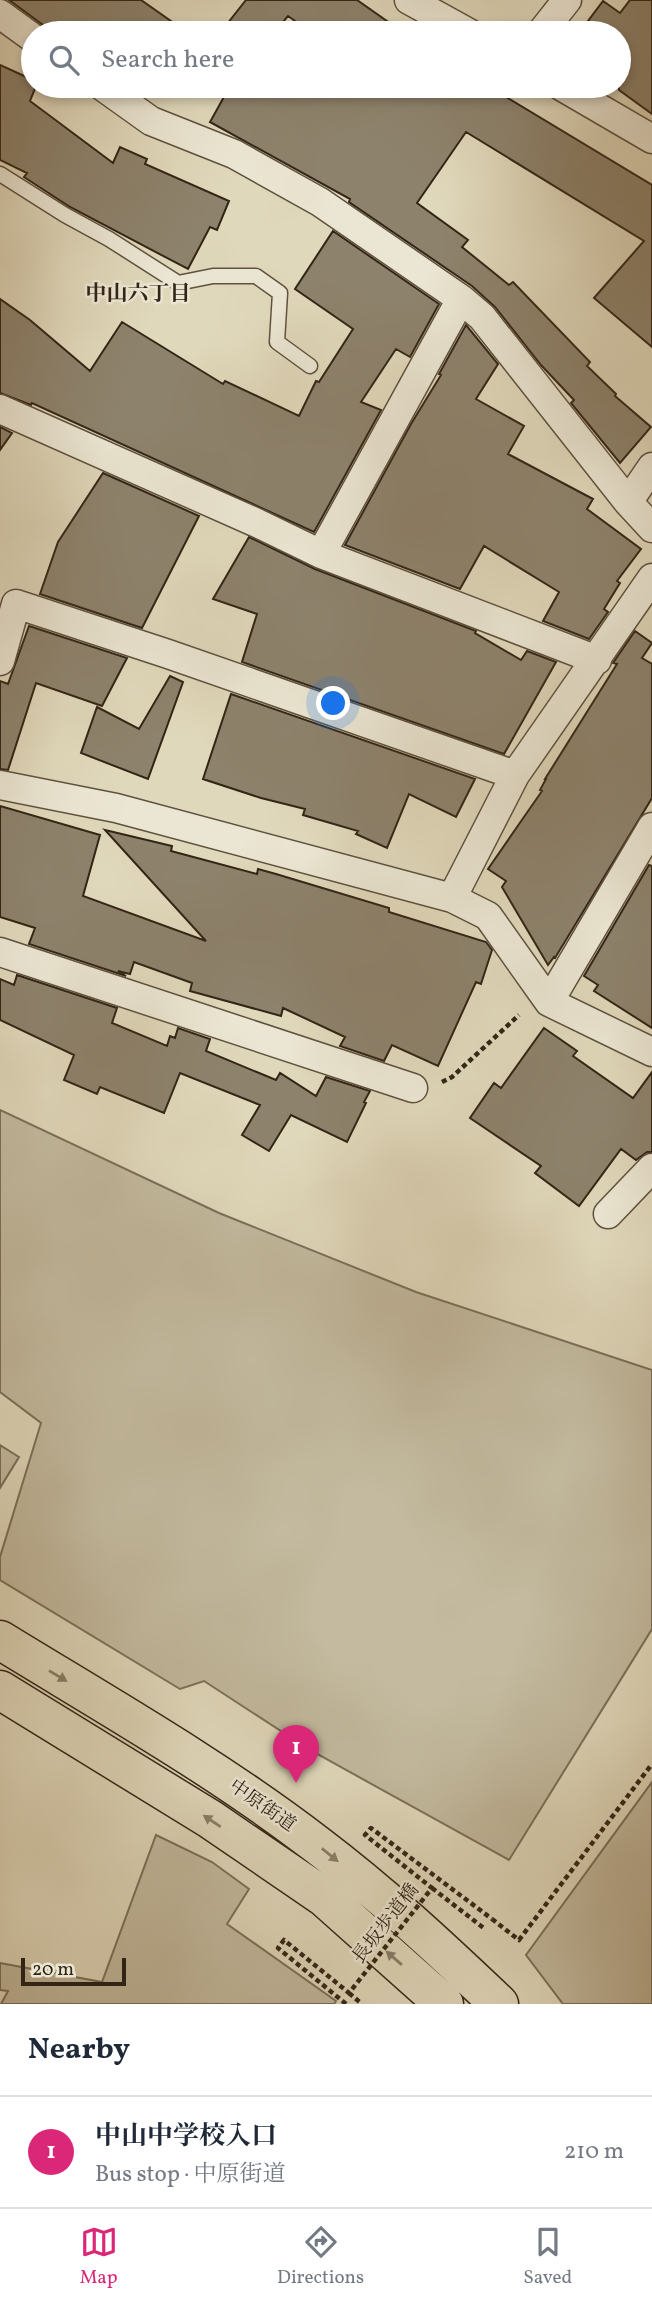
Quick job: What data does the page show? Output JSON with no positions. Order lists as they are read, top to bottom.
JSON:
{
  "streets": {
    "main road": ["中原街道"],
    "path": ["長坂歩道橋"]
  },
  "districts": ["中山六丁目"],
  "scale_bar": "20 m",
  "page": {
    "search": "Search here",
    "pins": "1",
    "scale": "20 m",
    "heading": "Nearby",
    "list": [
      {
        "mark": "1",
        "name": "中山中学校入口",
        "note": "Bus stop · 中原街道",
        "value": "210 m"
      }
    ],
    "nav": ["Map", "Directions", "Saved"]
  }
}
